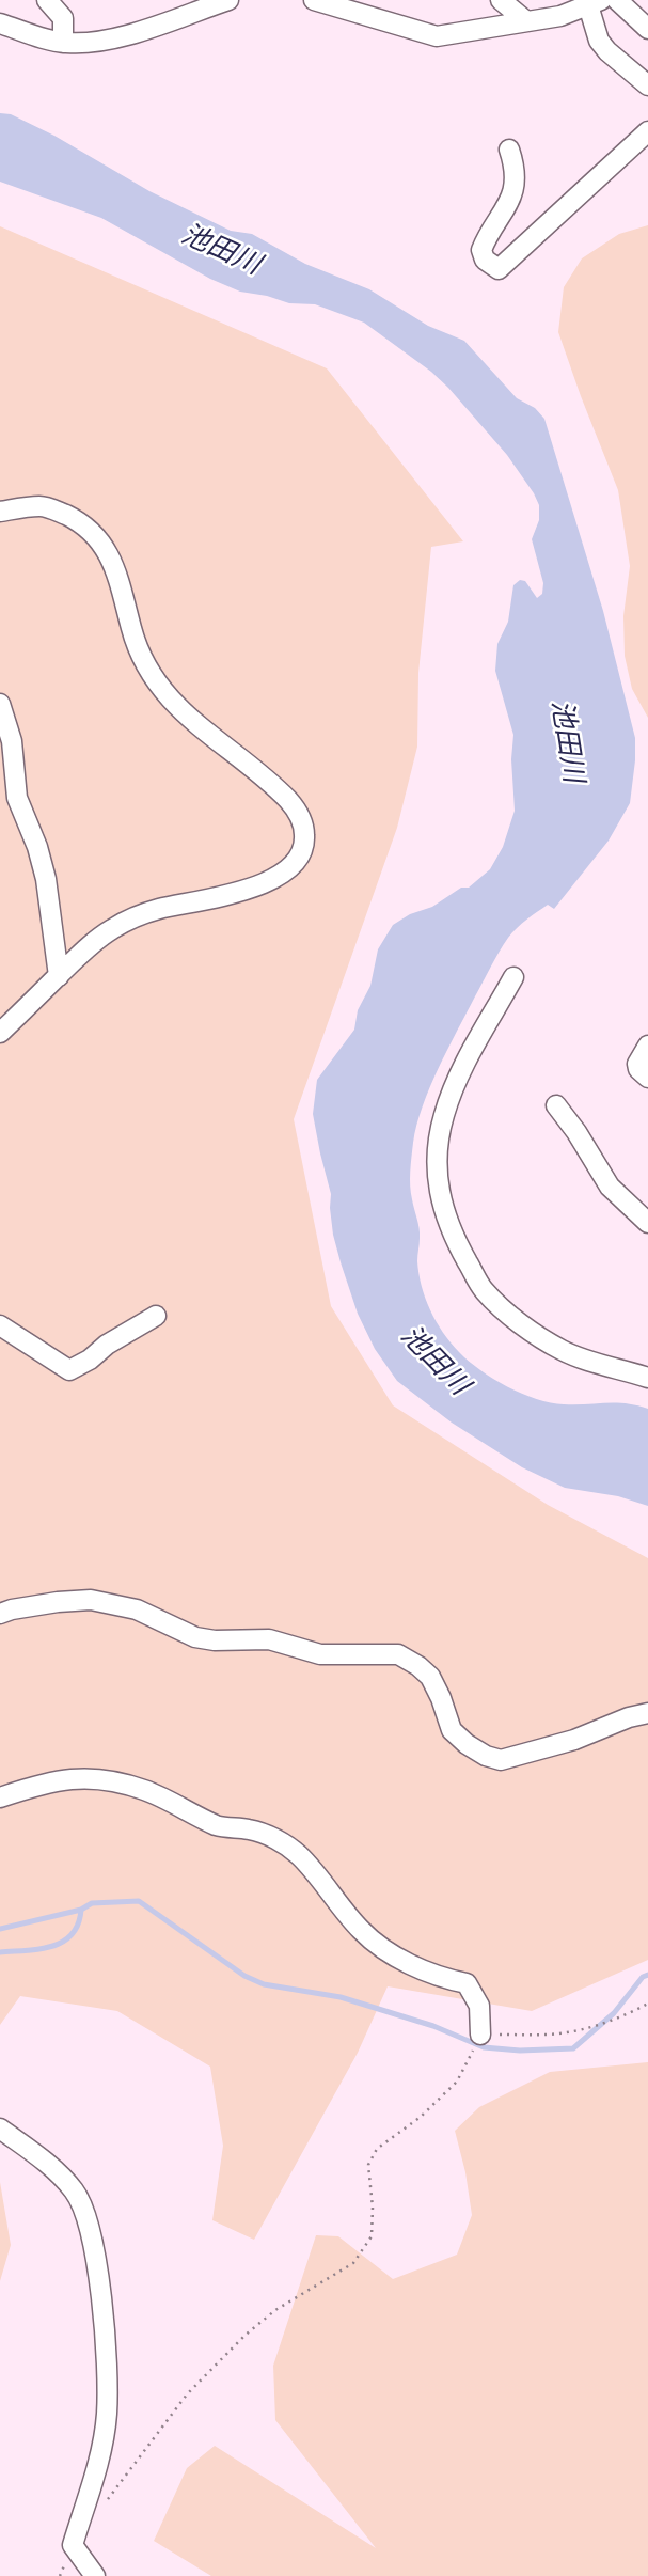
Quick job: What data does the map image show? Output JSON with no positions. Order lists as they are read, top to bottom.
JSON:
{
  "water": ["池田川"]
}
